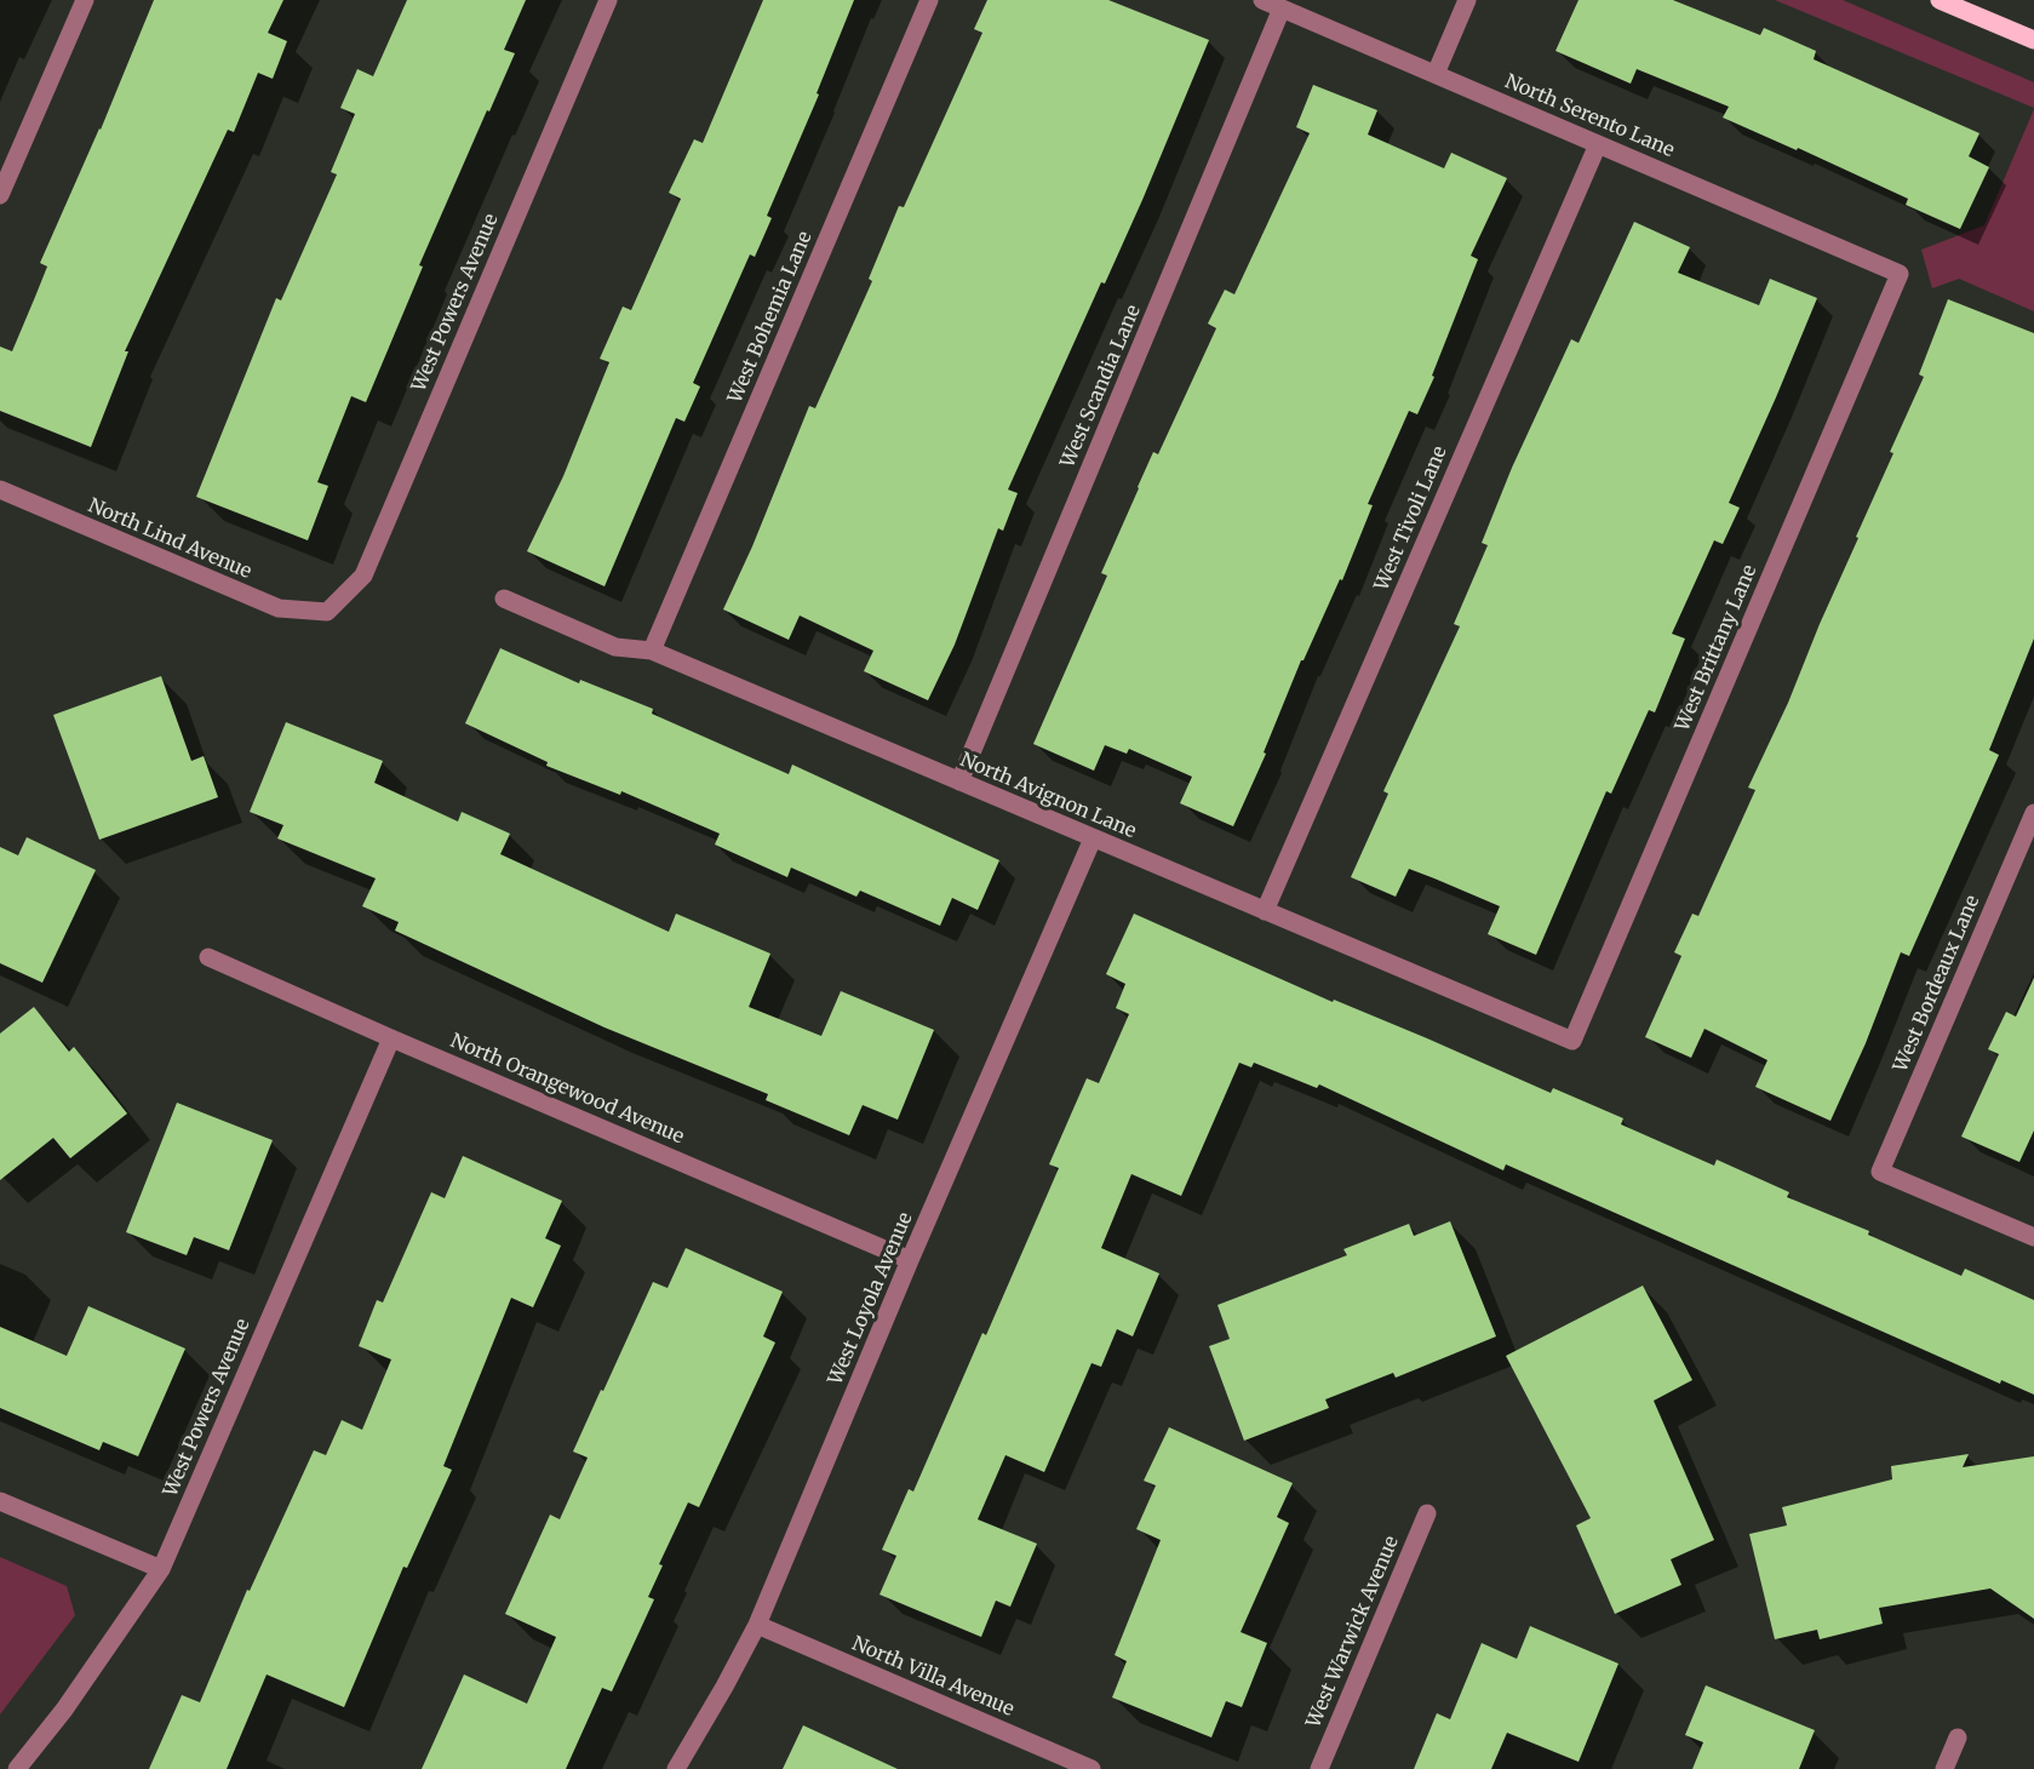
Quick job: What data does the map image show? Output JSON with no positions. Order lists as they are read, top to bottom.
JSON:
{
  "streets": {
    "street": [
      "North Serento Lane",
      "West Powers Avenue",
      "West Bohemia Lane",
      "West Scandia Lane",
      "West Tivoli Lane",
      "North Lind Avenue",
      "West Brittany Lane",
      "North Avignon Lane",
      "West Bordeaux Lane",
      "North Orangewood Avenue",
      "West Loyola Avenue",
      "West Warwick Avenue",
      "North Villa Avenue"
    ]
  },
  "crossings": [
    ["North Serento Lane", "West Scandia Lane"],
    ["North Serento Lane", "West Tivoli Lane"],
    ["North Serento Lane", "West Brittany Lane"],
    ["West Powers Avenue", "North Lind Avenue"],
    ["West Powers Avenue", "North Orangewood Avenue"],
    ["West Bohemia Lane", "North Avignon Lane"],
    ["West Scandia Lane", "North Avignon Lane"],
    ["West Tivoli Lane", "North Avignon Lane"],
    ["West Brittany Lane", "North Avignon Lane"],
    ["North Avignon Lane", "West Loyola Avenue"],
    ["North Orangewood Avenue", "West Loyola Avenue"],
    ["West Loyola Avenue", "North Villa Avenue"]
  ]
}
